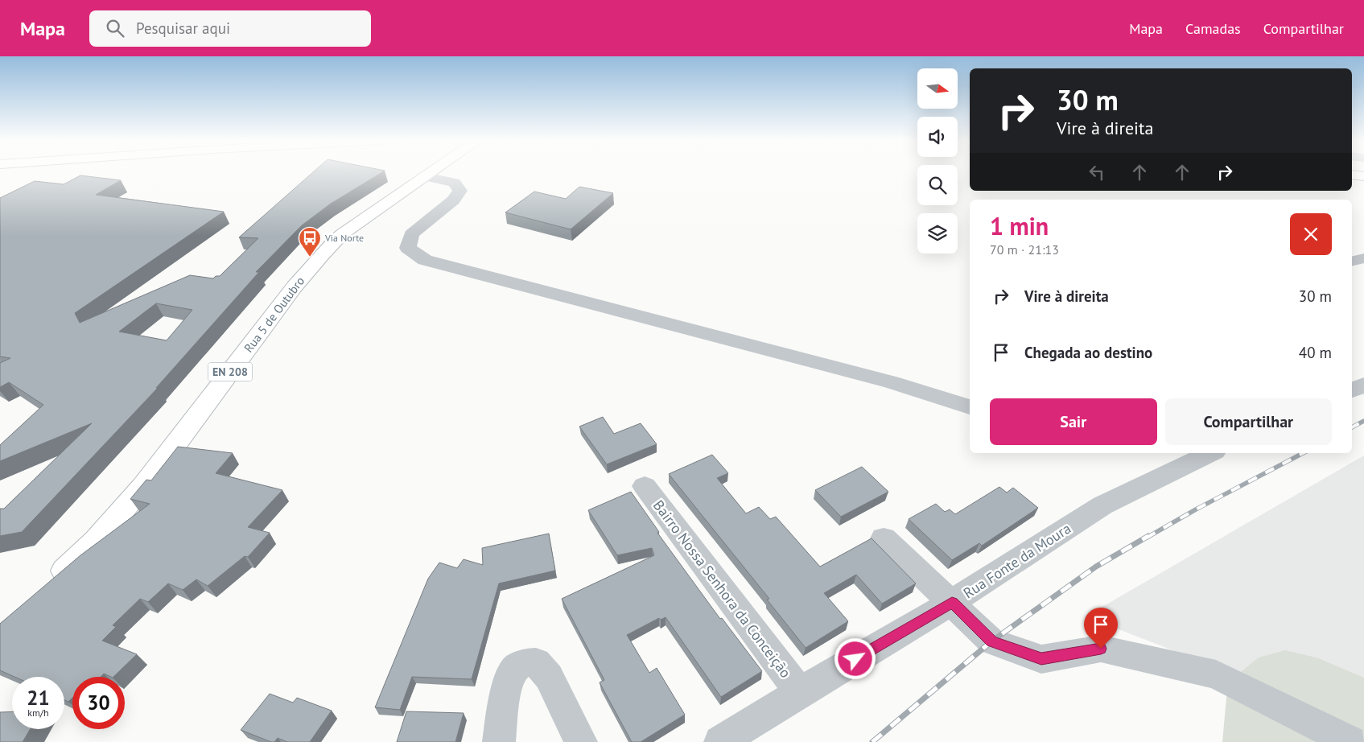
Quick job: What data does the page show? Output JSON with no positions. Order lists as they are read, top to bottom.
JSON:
{
  "streets": {
    "main road": ["Rua 5 de Outubro", "EN 208"],
    "street": ["Rua Fonte da Moura", "Bairro Nossa Senhora da Conceição"]
  },
  "crossings": [
    ["Rua Fonte da Moura", "Bairro Nossa Senhora da Conceição"]
  ],
  "places": {
    "bus stop": ["Via Norte"]
  },
  "north": "right",
  "page": {
    "header": "Mapa",
    "search": "Pesquisar aqui",
    "nav": ["Mapa", "Camadas", "Compartilhar"],
    "turn": ["30 m", "Vire à direita"],
    "heading": ["1 min", "70 m · 21:13"],
    "list": [
      {
        "name": "Vire à direita",
        "value": "30 m"
      },
      {
        "name": "Chegada ao destino",
        "value": "40 m"
      }
    ],
    "buttons": ["Sair", "Compartilhar"],
    "speed": "21 km/h",
    "limit": "30"
  }
}
